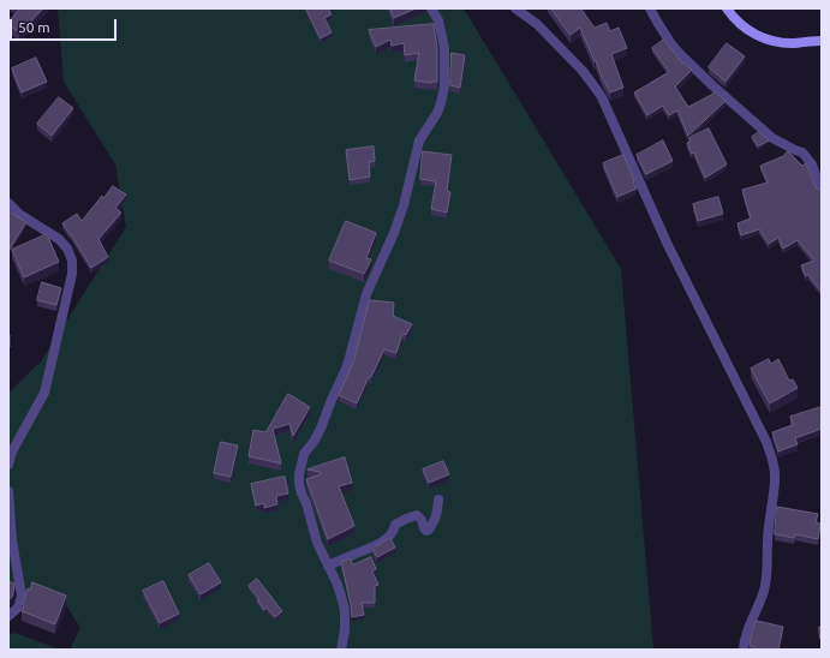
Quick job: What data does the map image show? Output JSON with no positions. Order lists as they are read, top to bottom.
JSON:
{
  "scale_bar": "50 m"
}
